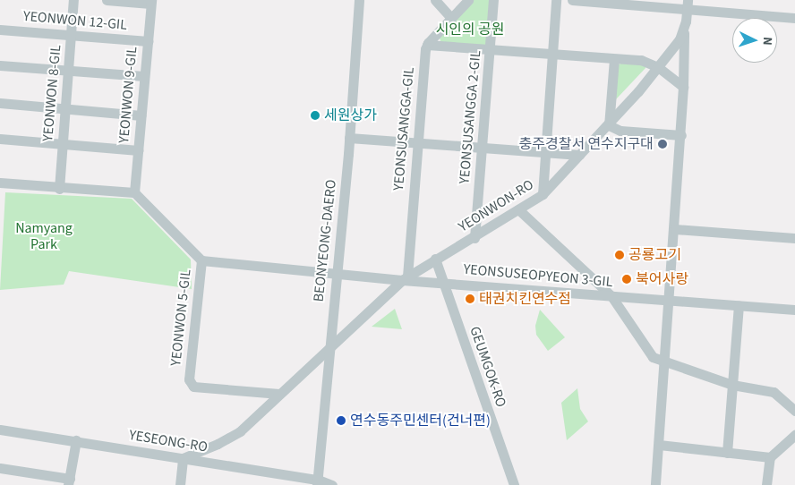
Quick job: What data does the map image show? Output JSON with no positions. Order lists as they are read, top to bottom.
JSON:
{
  "streets": {
    "street": [
      "YEONWON 12-GIL",
      "YEONWON 8-GIL",
      "YEONWON 9-GIL",
      "YEONSUSANGGA 2-GIL",
      "YEONSUSANGGA-GIL",
      "YEONWON-RO",
      "BEONYEONG-DAERO",
      "YEONSUSEOPYEON 3-GIL",
      "YEONWON 5-GIL",
      "GEUMGOK-RO",
      "YESEONG-RO"
    ]
  },
  "crossings": [
    ["YEONWON 12-GIL", "YEONWON 8-GIL"],
    ["YEONWON 12-GIL", "YEONWON 9-GIL"],
    ["YEONWON 9-GIL", "YEONWON 5-GIL"],
    ["YEONSUSANGGA 2-GIL", "YEONWON-RO"],
    ["YEONSUSANGGA-GIL", "YEONWON-RO"],
    ["YEONSUSANGGA-GIL", "YEONSUSEOPYEON 3-GIL"],
    ["YEONWON-RO", "BEONYEONG-DAERO"],
    ["YEONWON-RO", "YEONSUSEOPYEON 3-GIL"],
    ["YEONWON-RO", "GEUMGOK-RO"],
    ["BEONYEONG-DAERO", "YESEONG-RO"],
    ["YEONSUSEOPYEON 3-GIL", "GEUMGOK-RO"]
  ],
  "parks": ["시인의 공원", "Namyang Park"],
  "places": [
    "세원상가",
    "충주경찰서 연수지구대",
    "공룡고기",
    "북어사랑",
    "태권치킨연수점",
    "연수동주민센터(건너편)"
  ],
  "north": "right"
}
